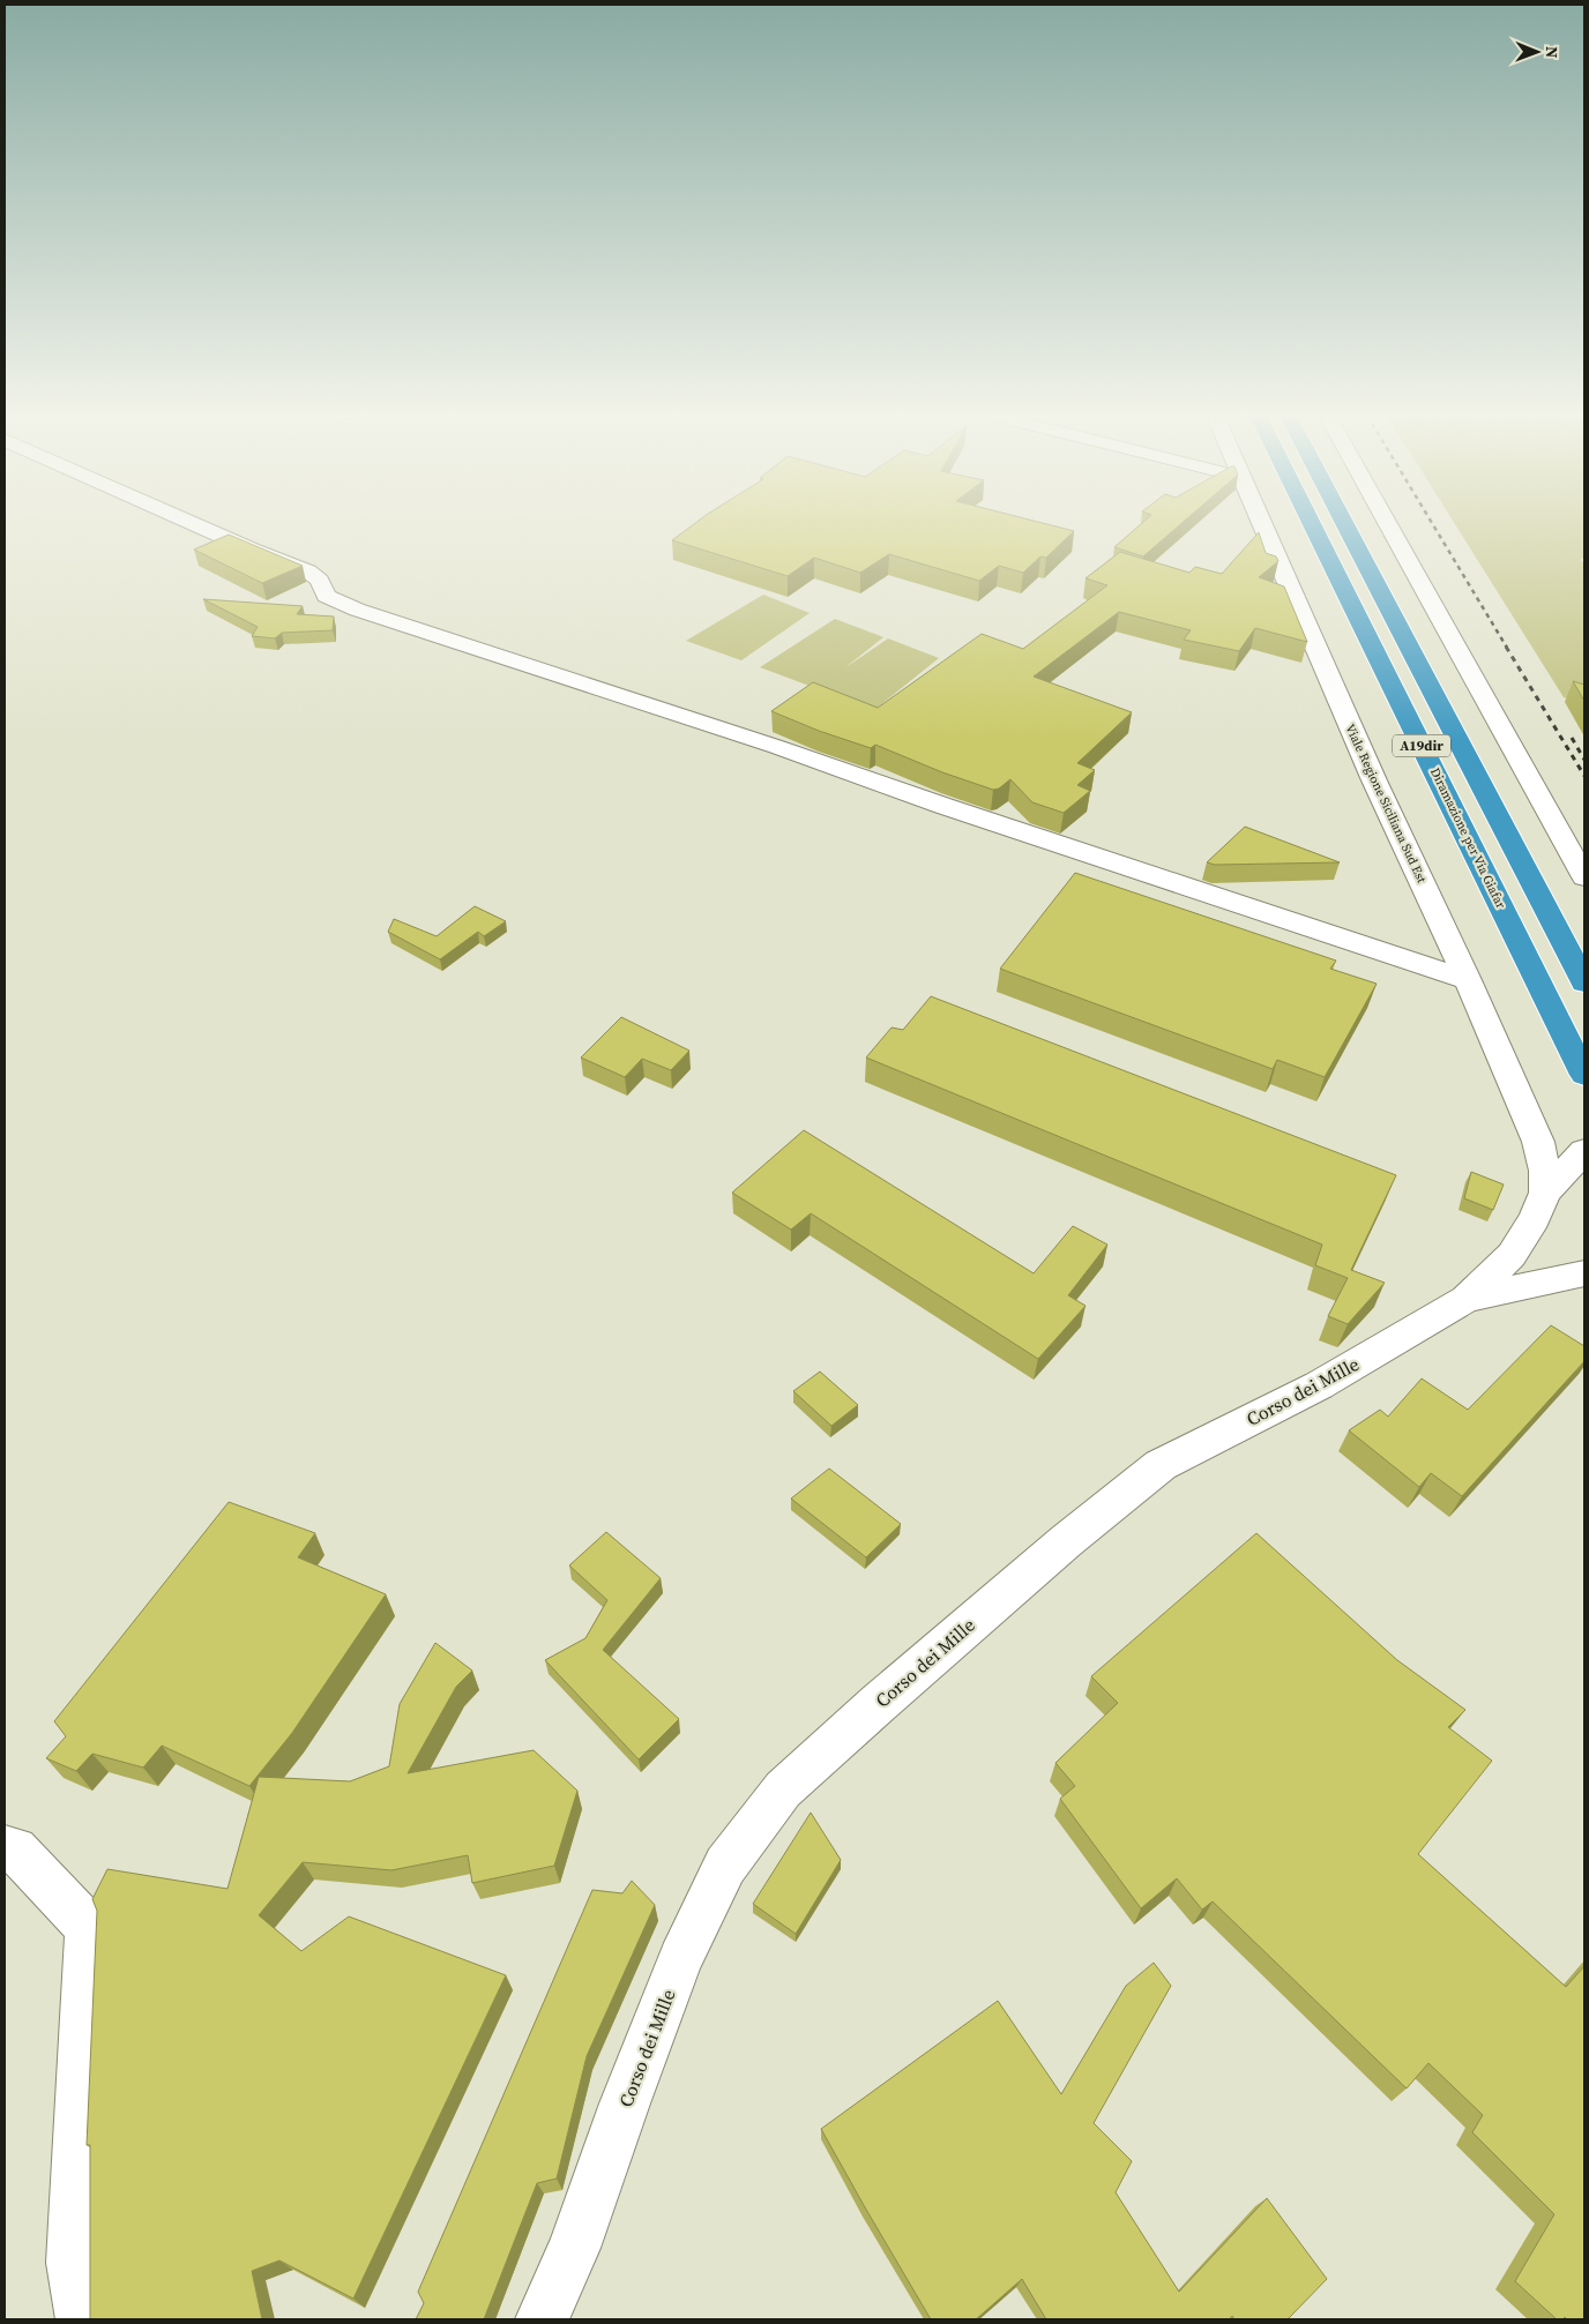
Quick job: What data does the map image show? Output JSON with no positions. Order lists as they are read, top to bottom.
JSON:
{
  "streets": {
    "highway": ["A19dir", "Diramazione per Via Giafar"],
    "street": ["Viale Regione Siciliana Sud Est", "Corso dei Mille"]
  },
  "crossings": [
    ["Viale Regione Siciliana Sud Est", "Corso dei Mille"]
  ],
  "north": "right"
}
